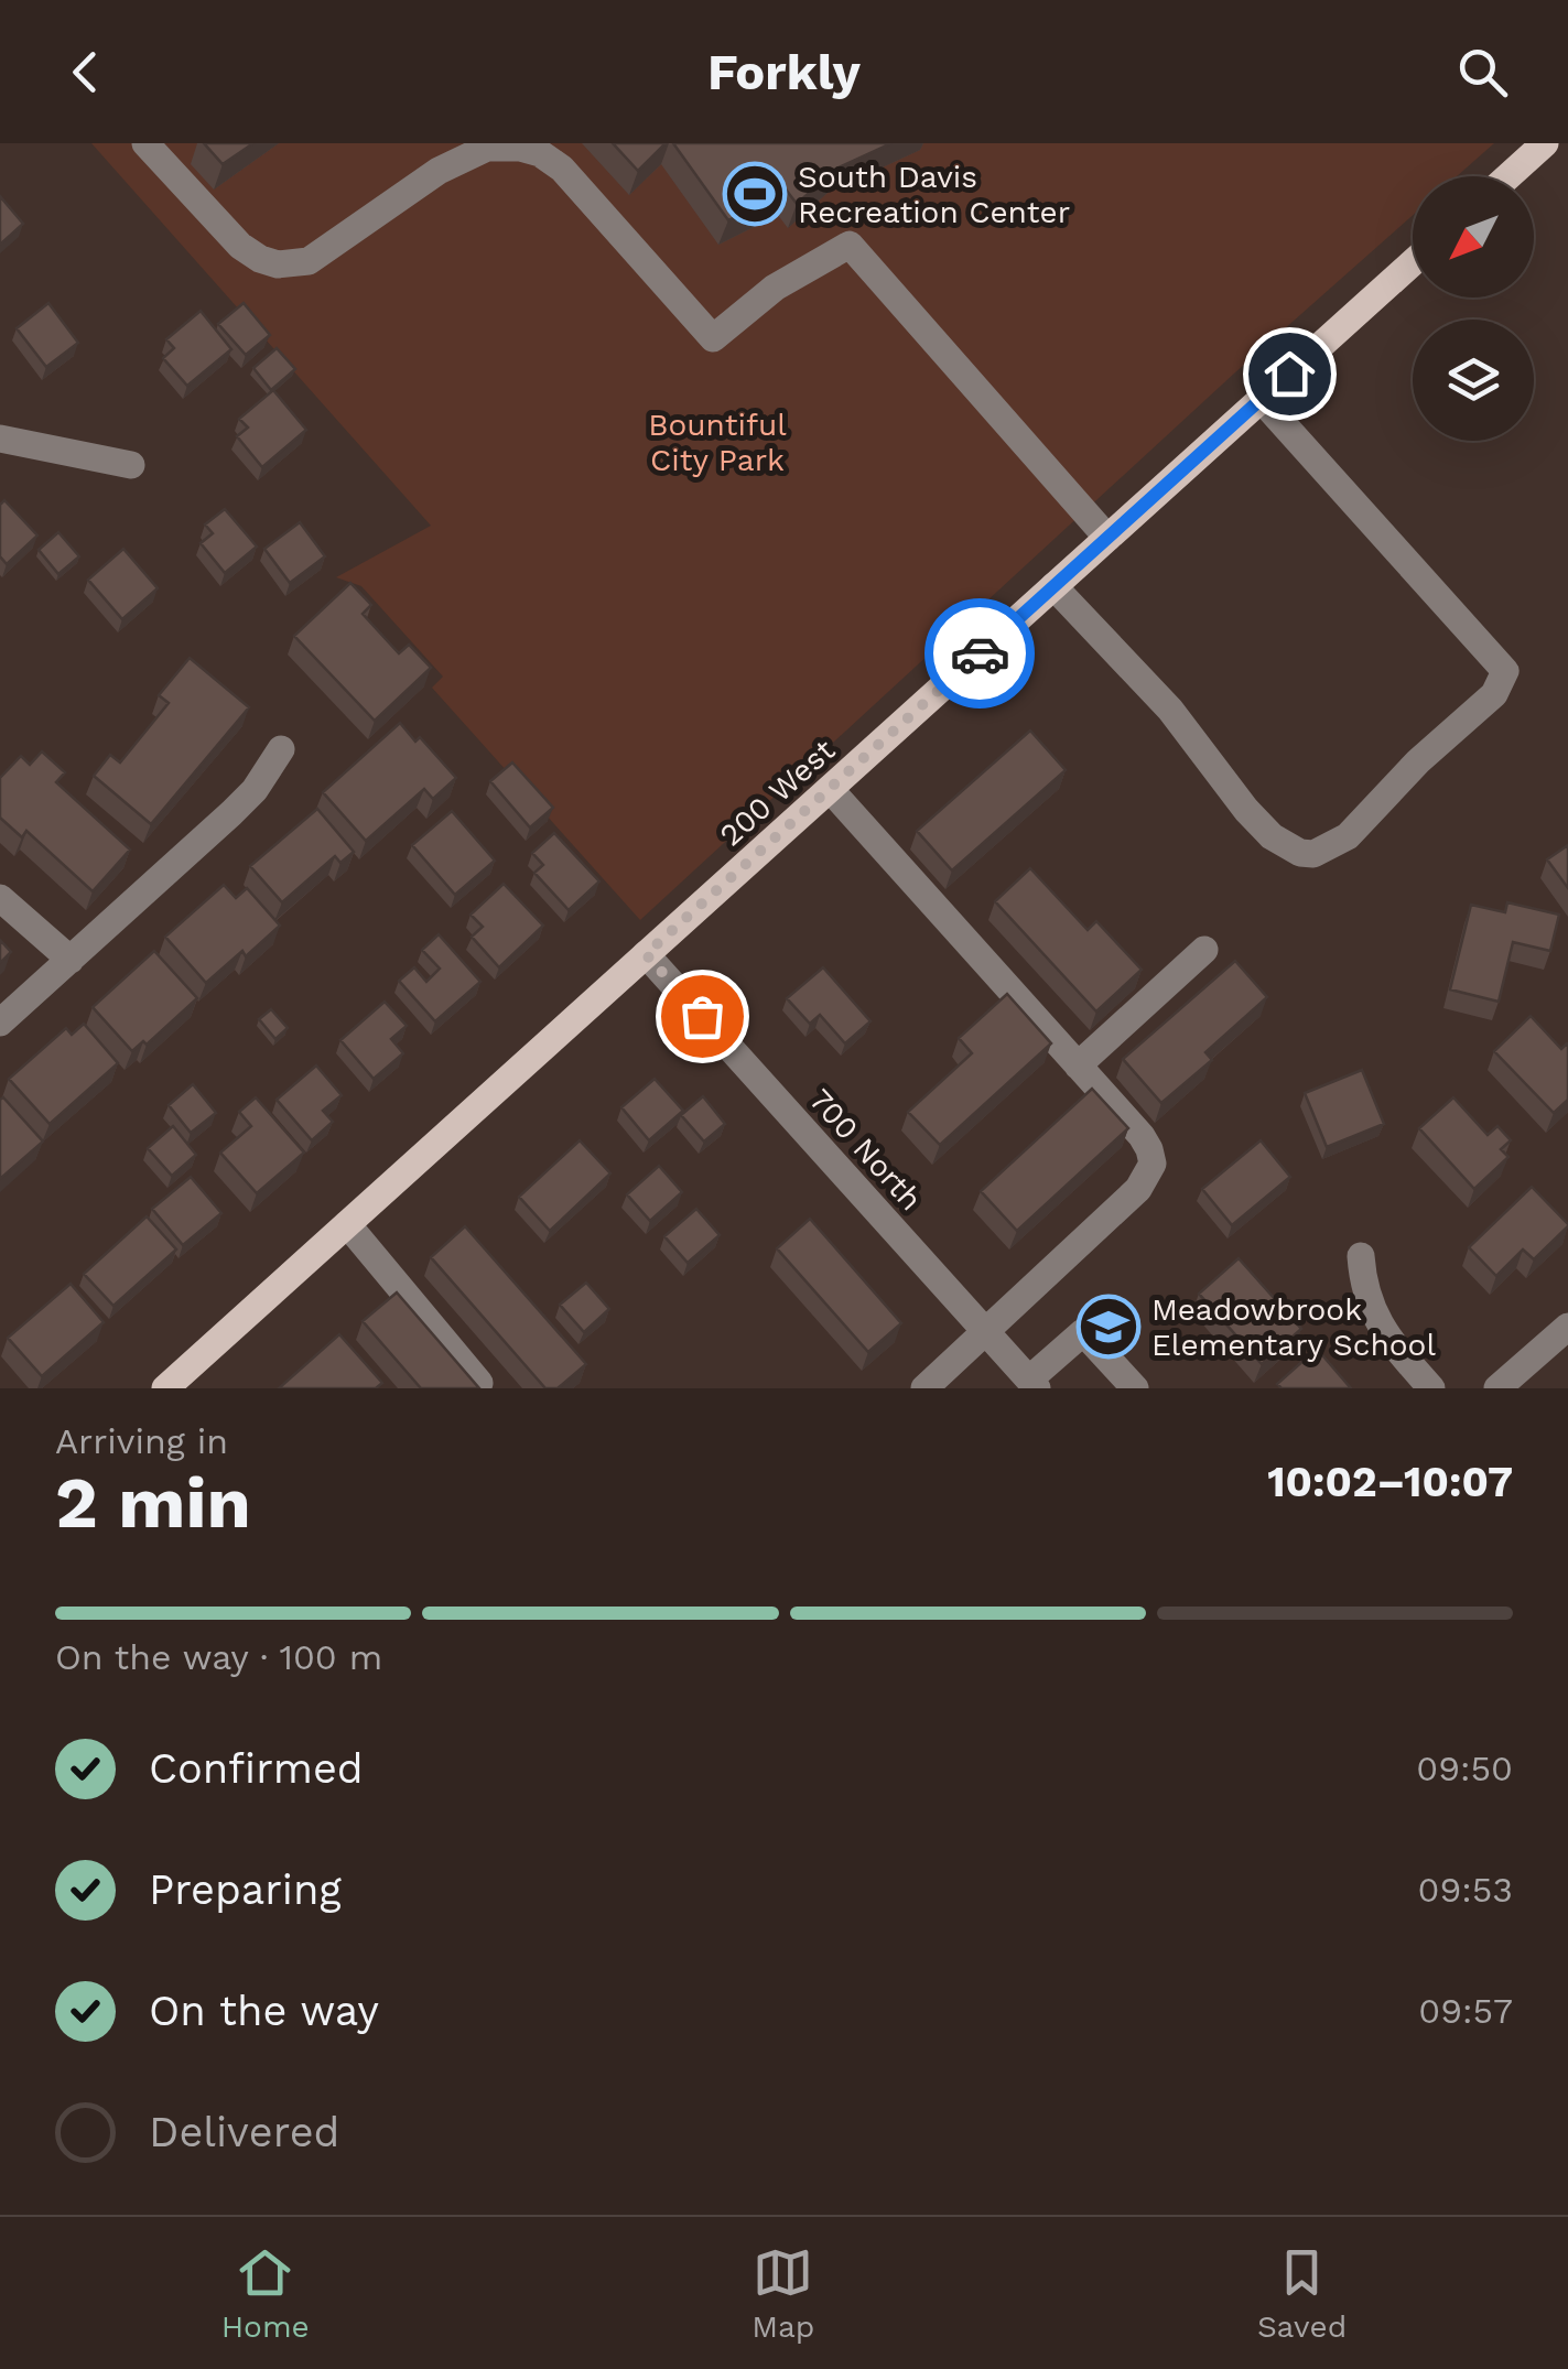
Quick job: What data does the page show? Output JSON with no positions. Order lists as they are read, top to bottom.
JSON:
{
  "streets": {
    "main road": ["200 West"],
    "street": ["700 North"]
  },
  "crossings": [
    ["200 West", "700 North"]
  ],
  "parks": ["Bountiful City Park"],
  "places": {
    "sports": ["South Davis Recreation Center"],
    "school or university": ["Meadowbrook Elementary School"]
  },
  "north": "bottom left",
  "page": {
    "header": "Forkly",
    "heading": ["2 min", "Arriving in", "10:02–10:07"],
    "bar": "On the way · 100 m",
    "list": [
      ["Confirmed", "09:50"],
      ["Preparing", "09:53"],
      ["On the way", "09:57"],
      "Delivered"
    ],
    "tabs": ["Home", "Map", "Saved"]
  }
}
